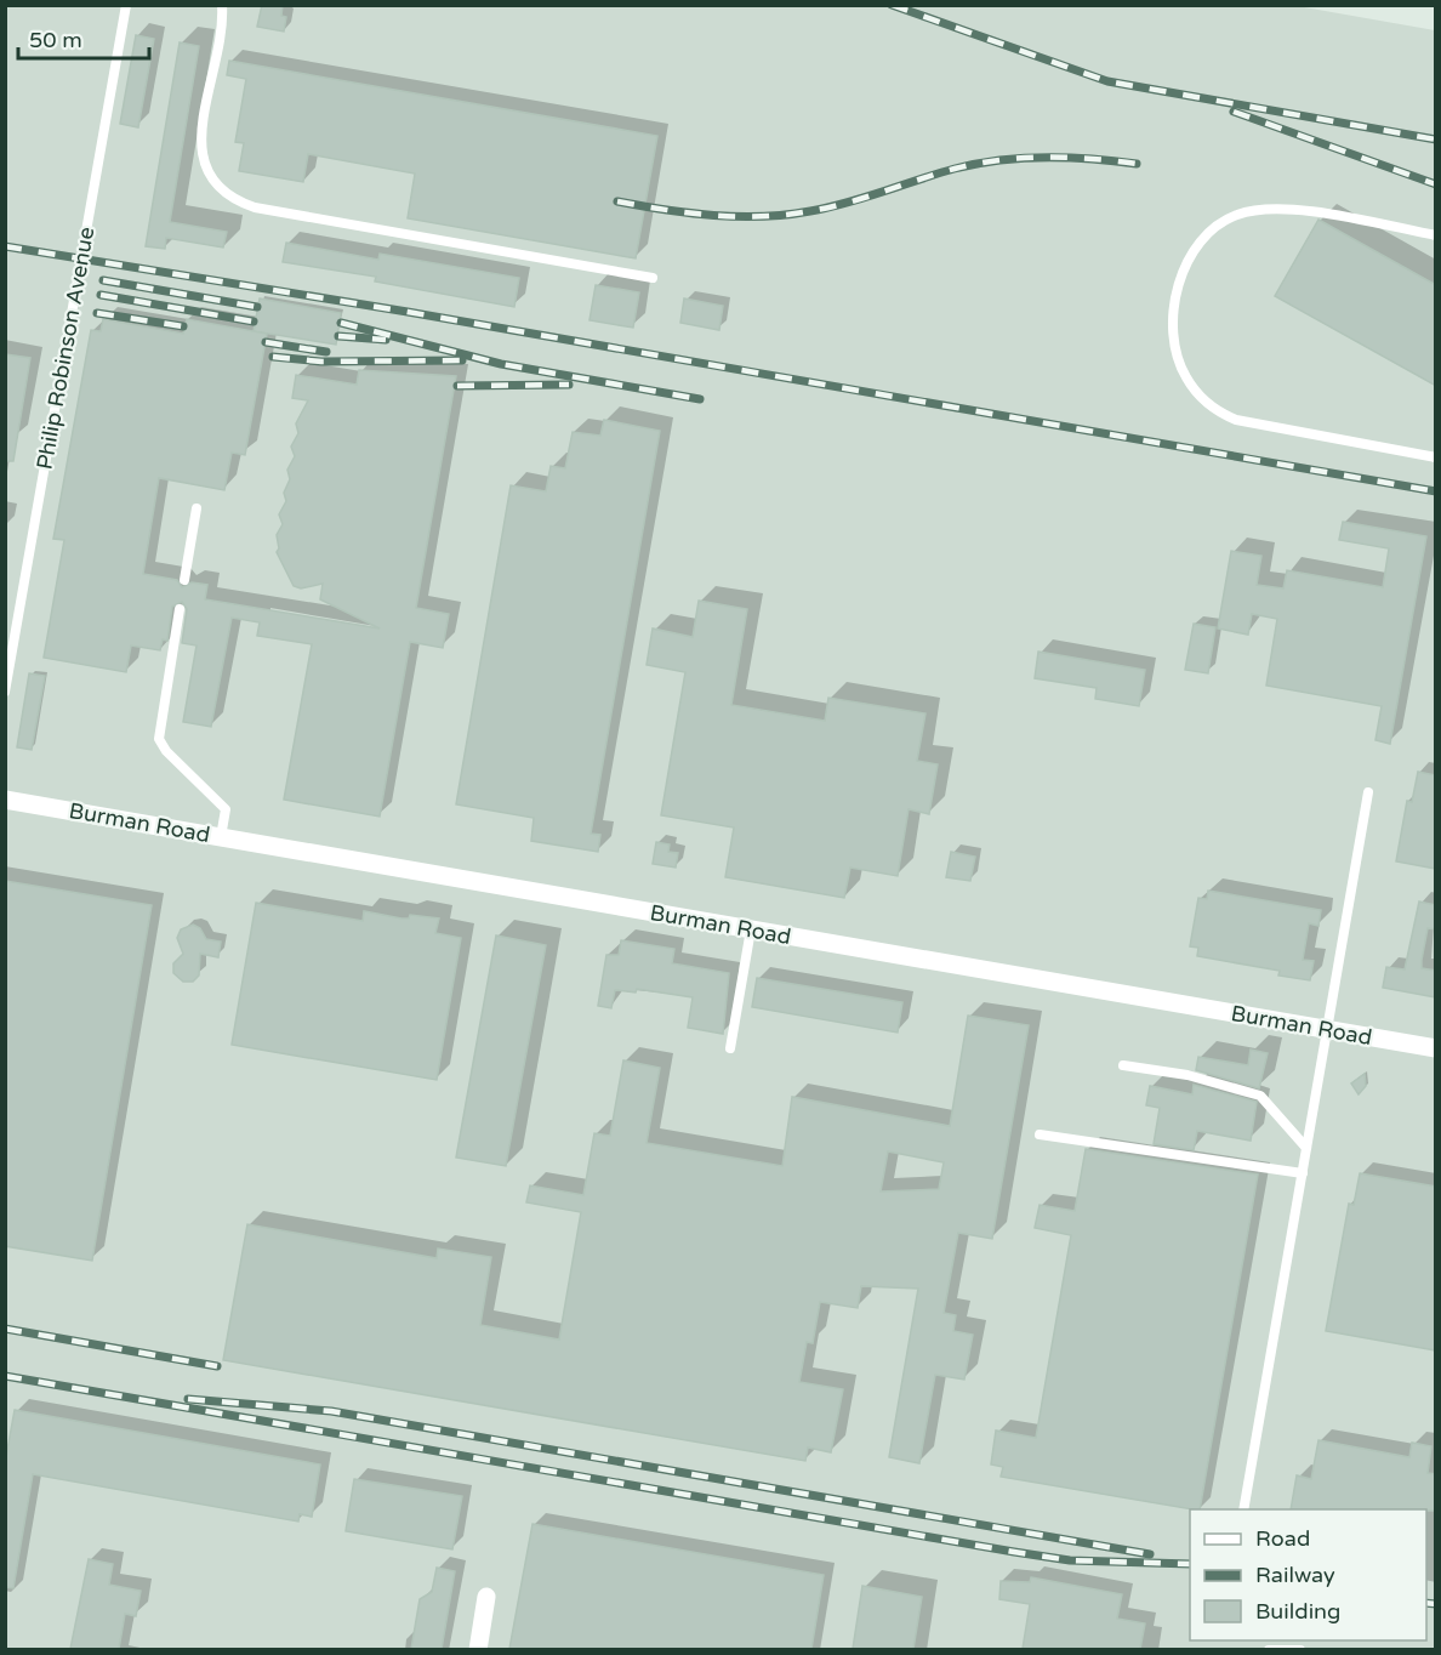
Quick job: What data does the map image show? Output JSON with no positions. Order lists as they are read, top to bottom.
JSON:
{
  "streets": {
    "street": ["Burman Road"],
    "lane": ["Philip Robinson Avenue"]
  },
  "legend": ["Road", "Railway", "Building"],
  "scale_bar": "50 m"
}
